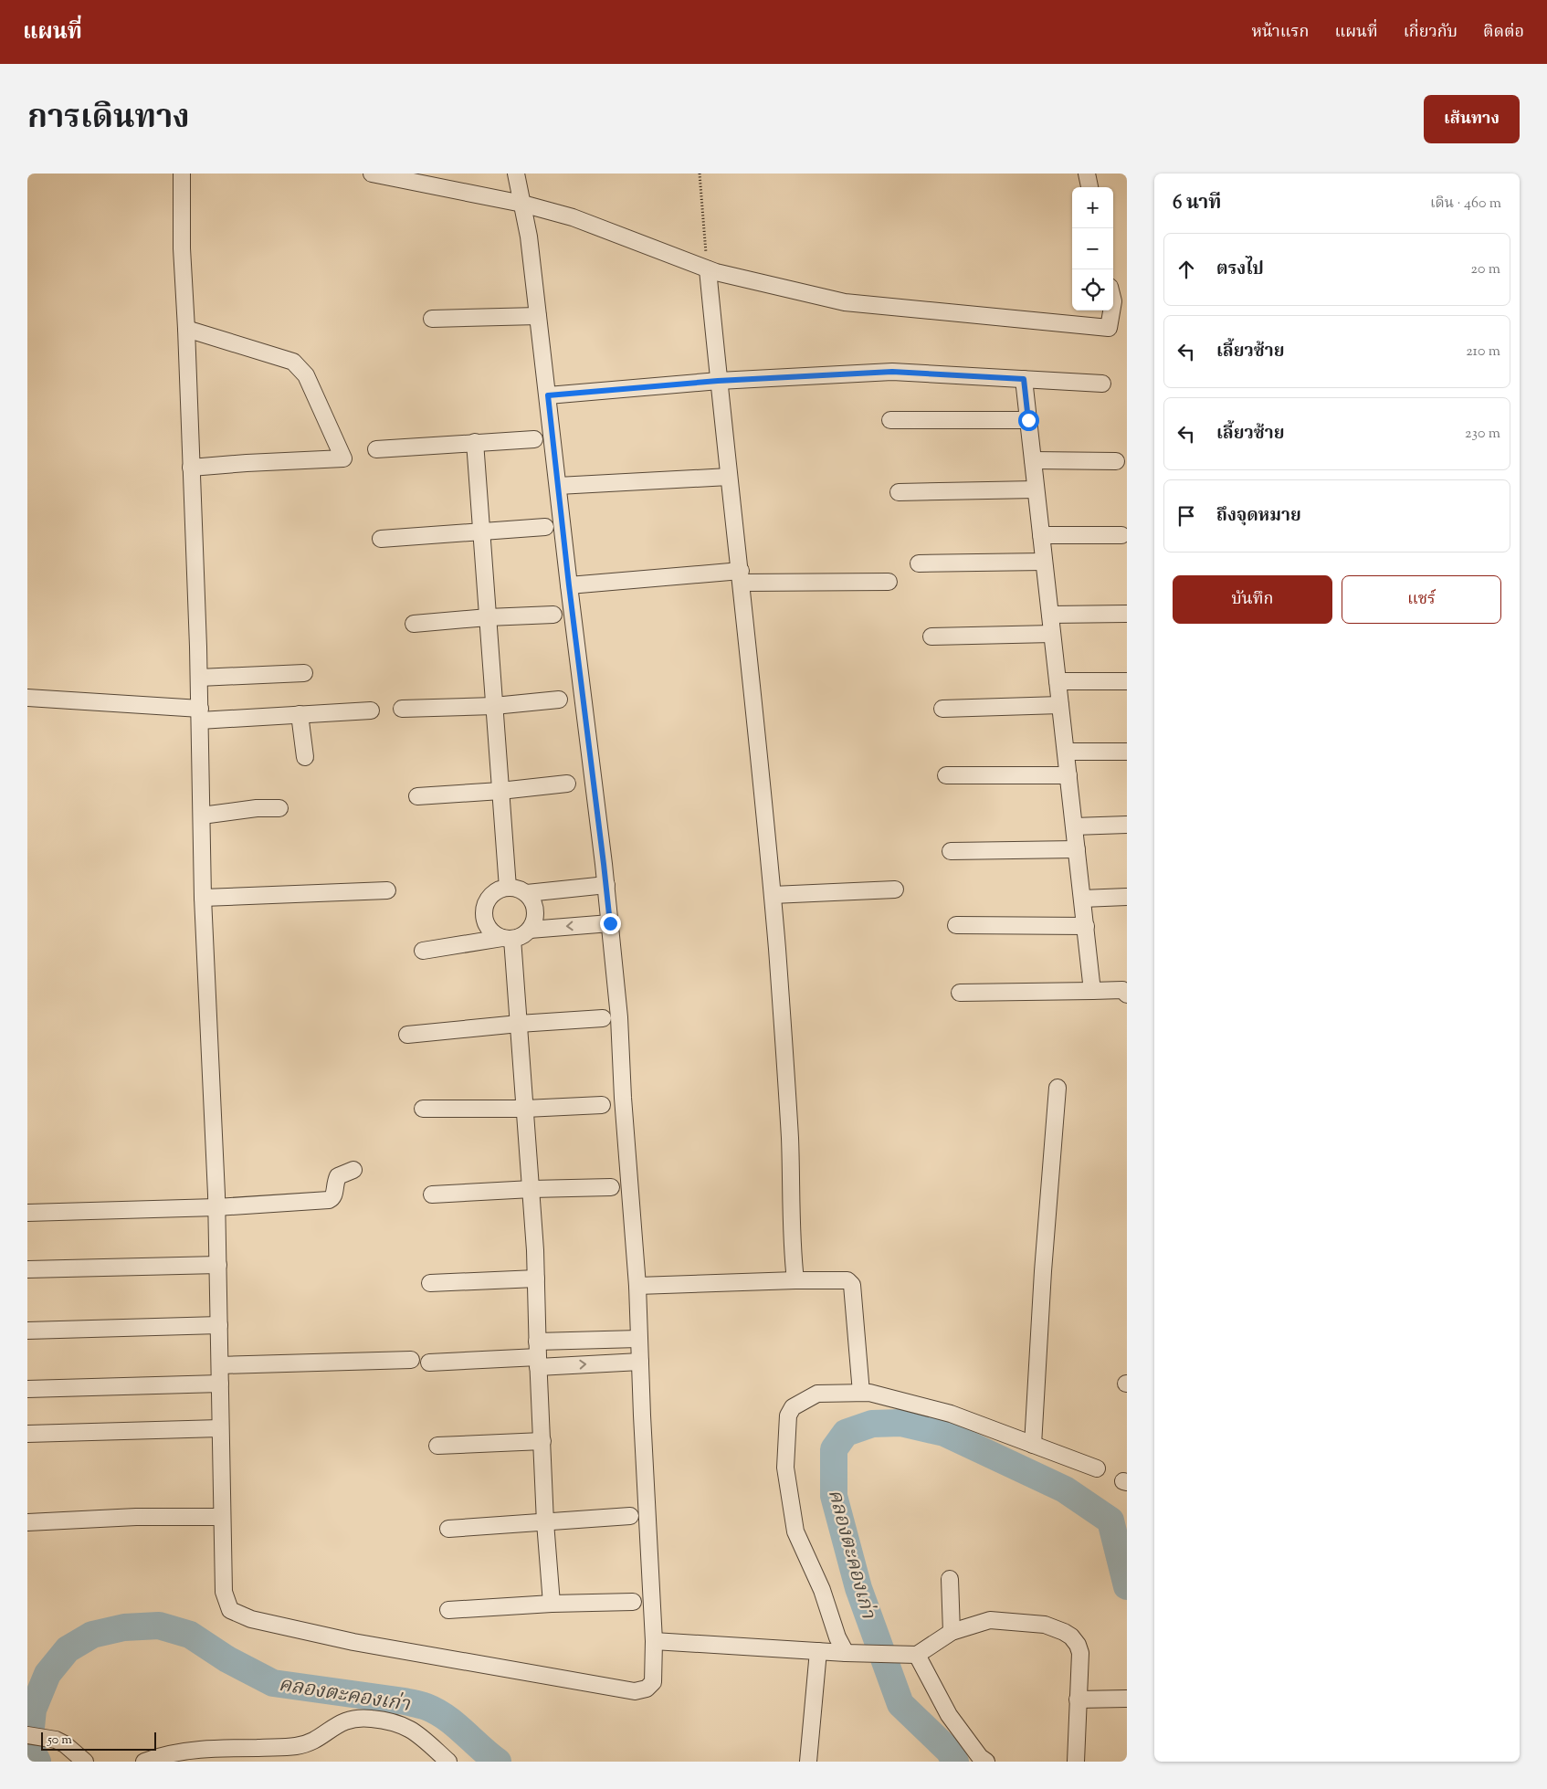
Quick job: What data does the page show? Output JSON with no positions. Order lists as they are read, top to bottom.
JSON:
{
  "water": ["คลองตะคองเก่า"],
  "scale_bar": "50 m",
  "page": {
    "header": "แผนที่",
    "nav": [
      "หน้าแรก",
      "แผนที่",
      "เกี่ยวกับ",
      "ติดต่อ"
    ],
    "title": "การเดินทาง",
    "buttons": [
      "เส้นทาง",
      ["บันทึก", "แชร์"]
    ],
    "heading": ["6 นาที", "เดิน · 460 m"],
    "map_buttons": ["+", "−"],
    "list": [
      ["ตรงไป", "20 m"],
      ["เลี้ยวซ้าย", "210 m"],
      ["เลี้ยวซ้าย", "230 m"],
      "ถึงจุดหมาย"
    ],
    "scale": "50 m"
  }
}
